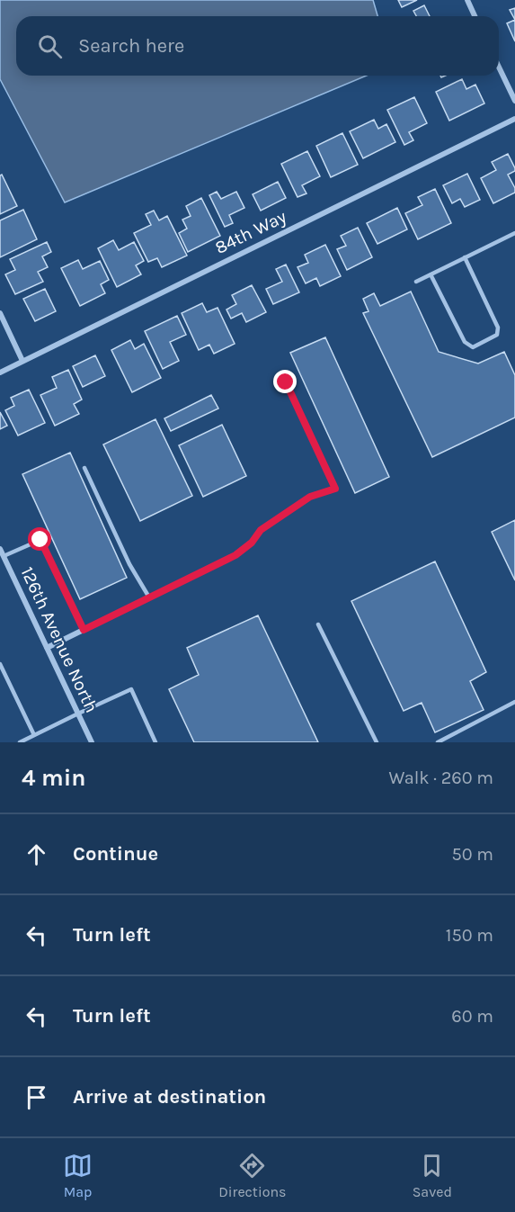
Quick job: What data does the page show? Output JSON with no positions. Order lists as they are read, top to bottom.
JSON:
{
  "streets": {
    "street": ["84th Way", "126th Avenue North"]
  },
  "page": {
    "search": "Search here",
    "heading": ["4 min", "Walk · 260 m"],
    "list": [
      ["Continue", "50 m"],
      ["Turn left", "150 m"],
      ["Turn left", "60 m"],
      "Arrive at destination"
    ],
    "nav": ["Map", "Directions", "Saved"]
  }
}
